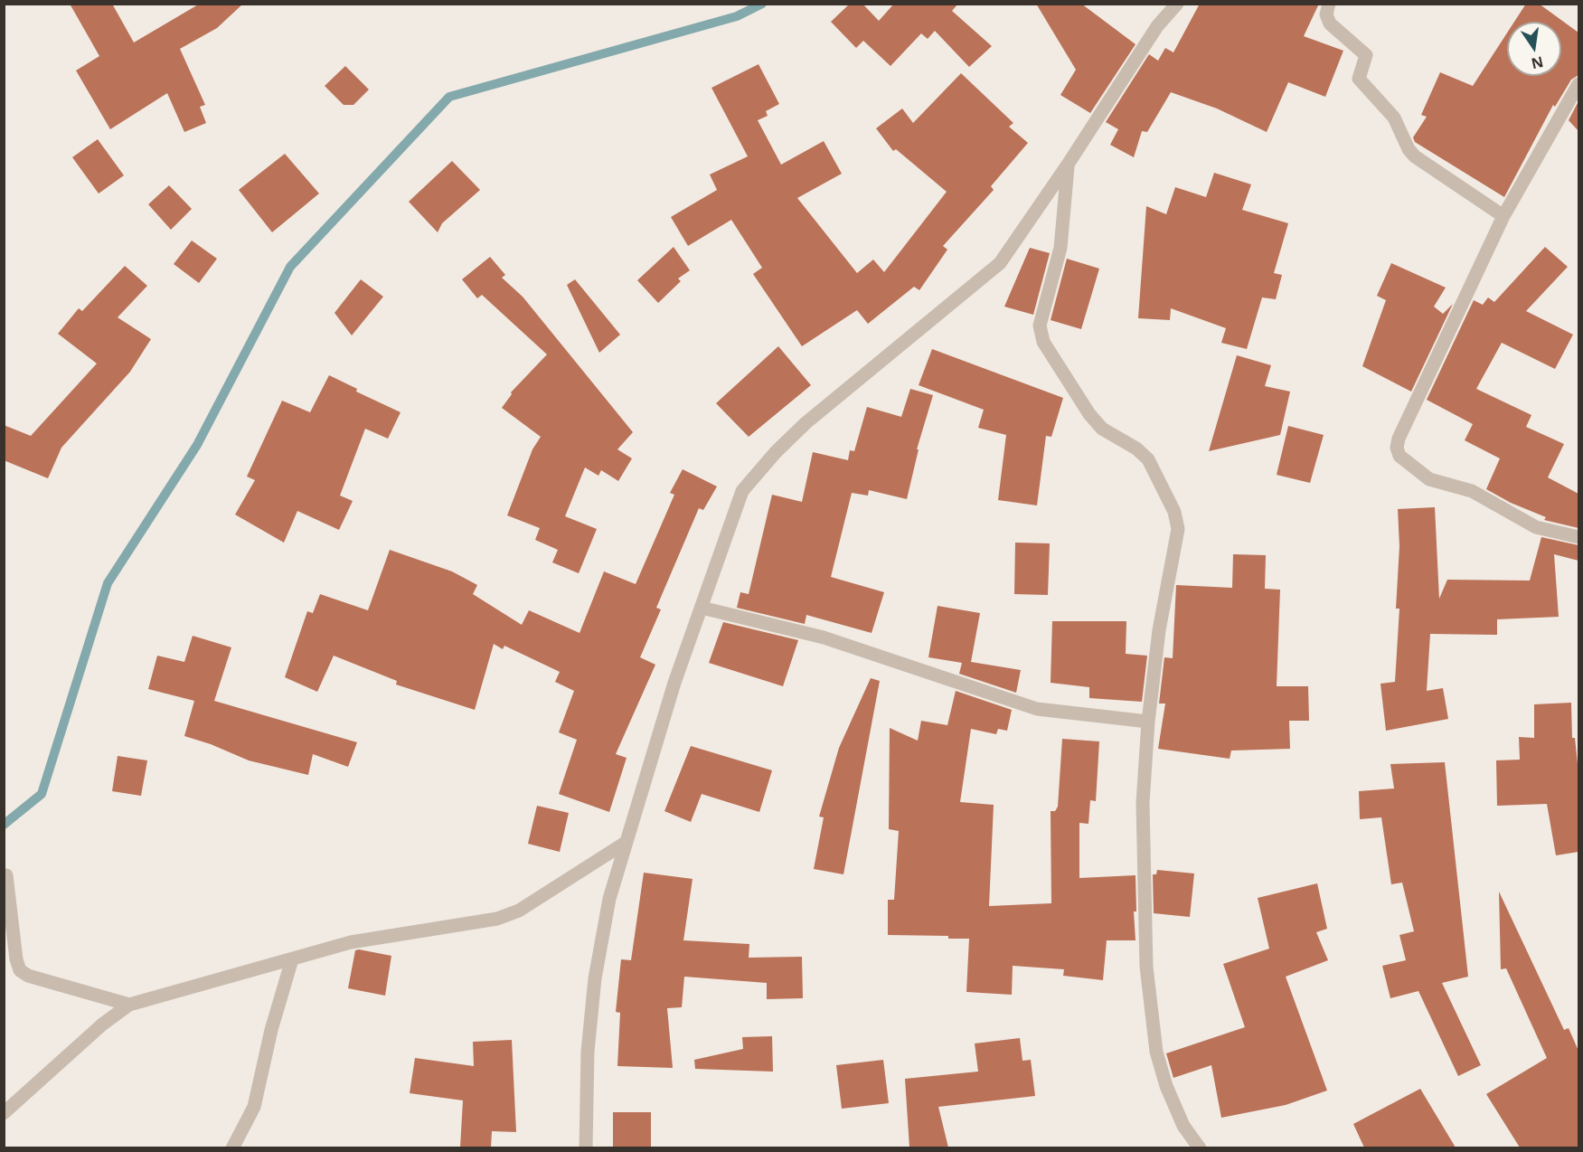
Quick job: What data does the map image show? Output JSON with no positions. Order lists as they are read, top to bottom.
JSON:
{
  "north": "bottom"
}
